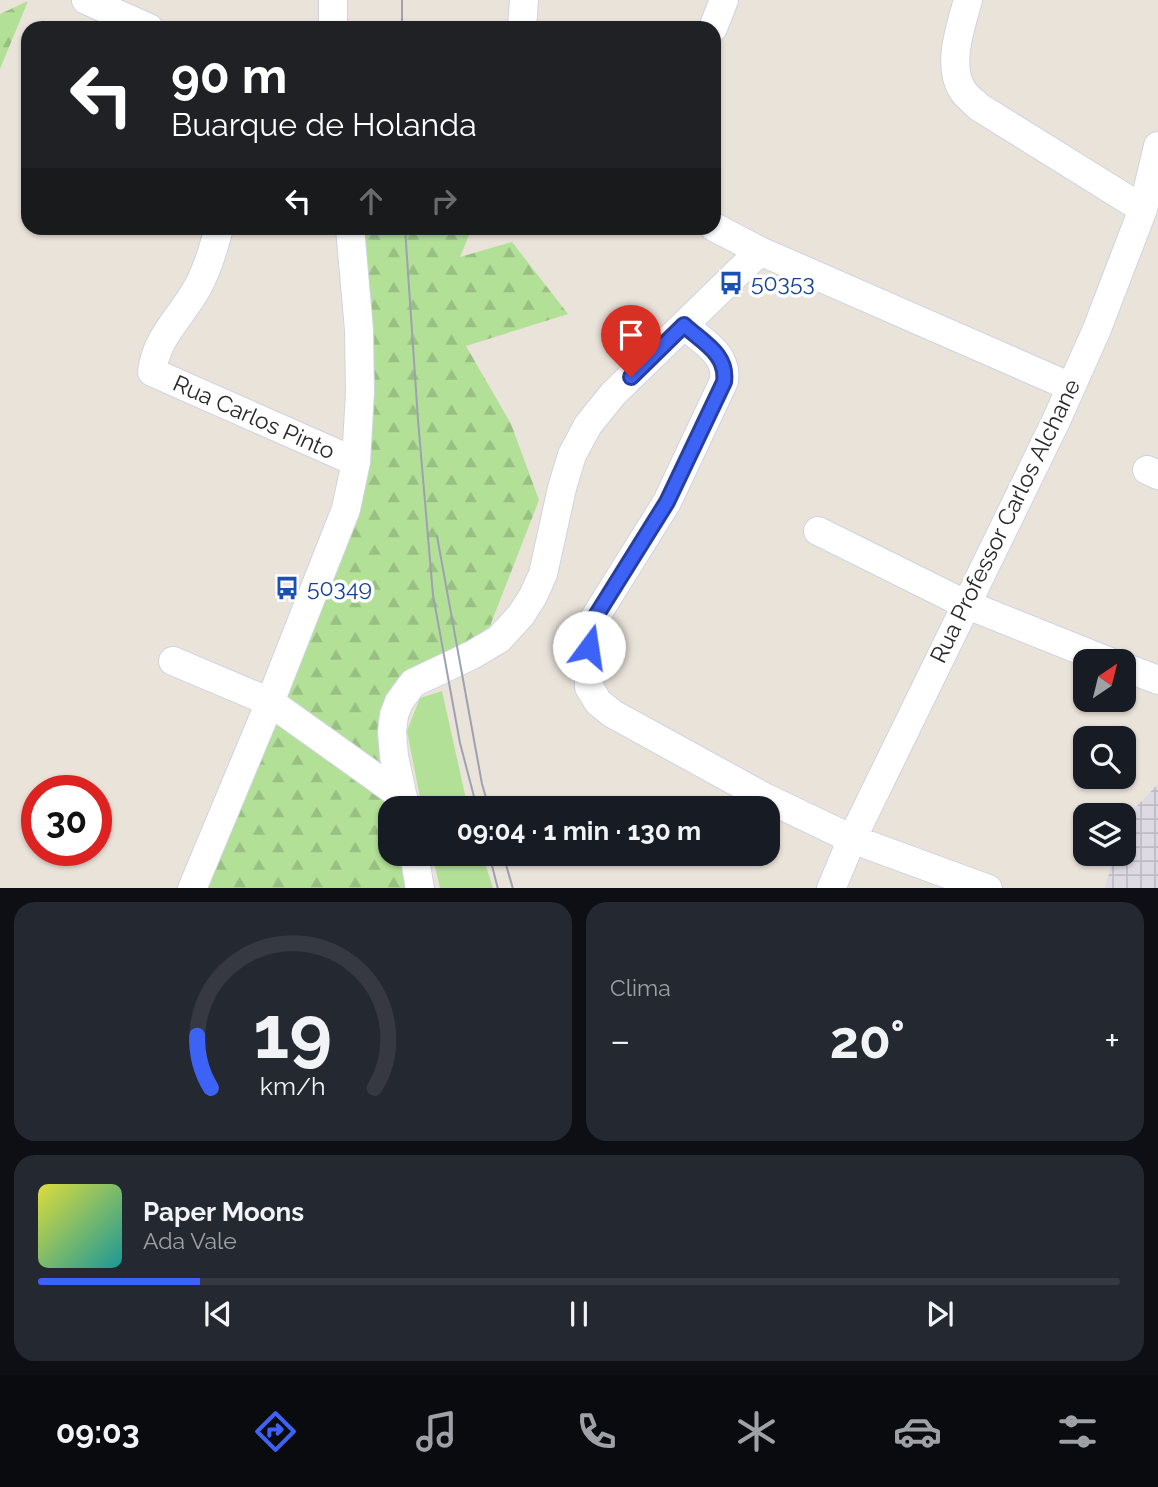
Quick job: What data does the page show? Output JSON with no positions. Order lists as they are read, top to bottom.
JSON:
{
  "streets": {
    "street": ["Rua Carlos Pinto", "Rua Professor Carlos Alchane"]
  },
  "places": {
    "bus stop": ["50353", "50349"]
  },
  "north": "top right",
  "page": {
    "turn": ["90 m", "Buarque de Holanda"],
    "limit": "30",
    "trip": "09:04 · 1 min · 130 m",
    "tile": "Clima",
    "heat": ["−", "20°", "+"],
    "song": ["Paper Moons", "Ada Vale"],
    "tabs": "09:03",
    "gauge": ["19", "km/h"]
  }
}
